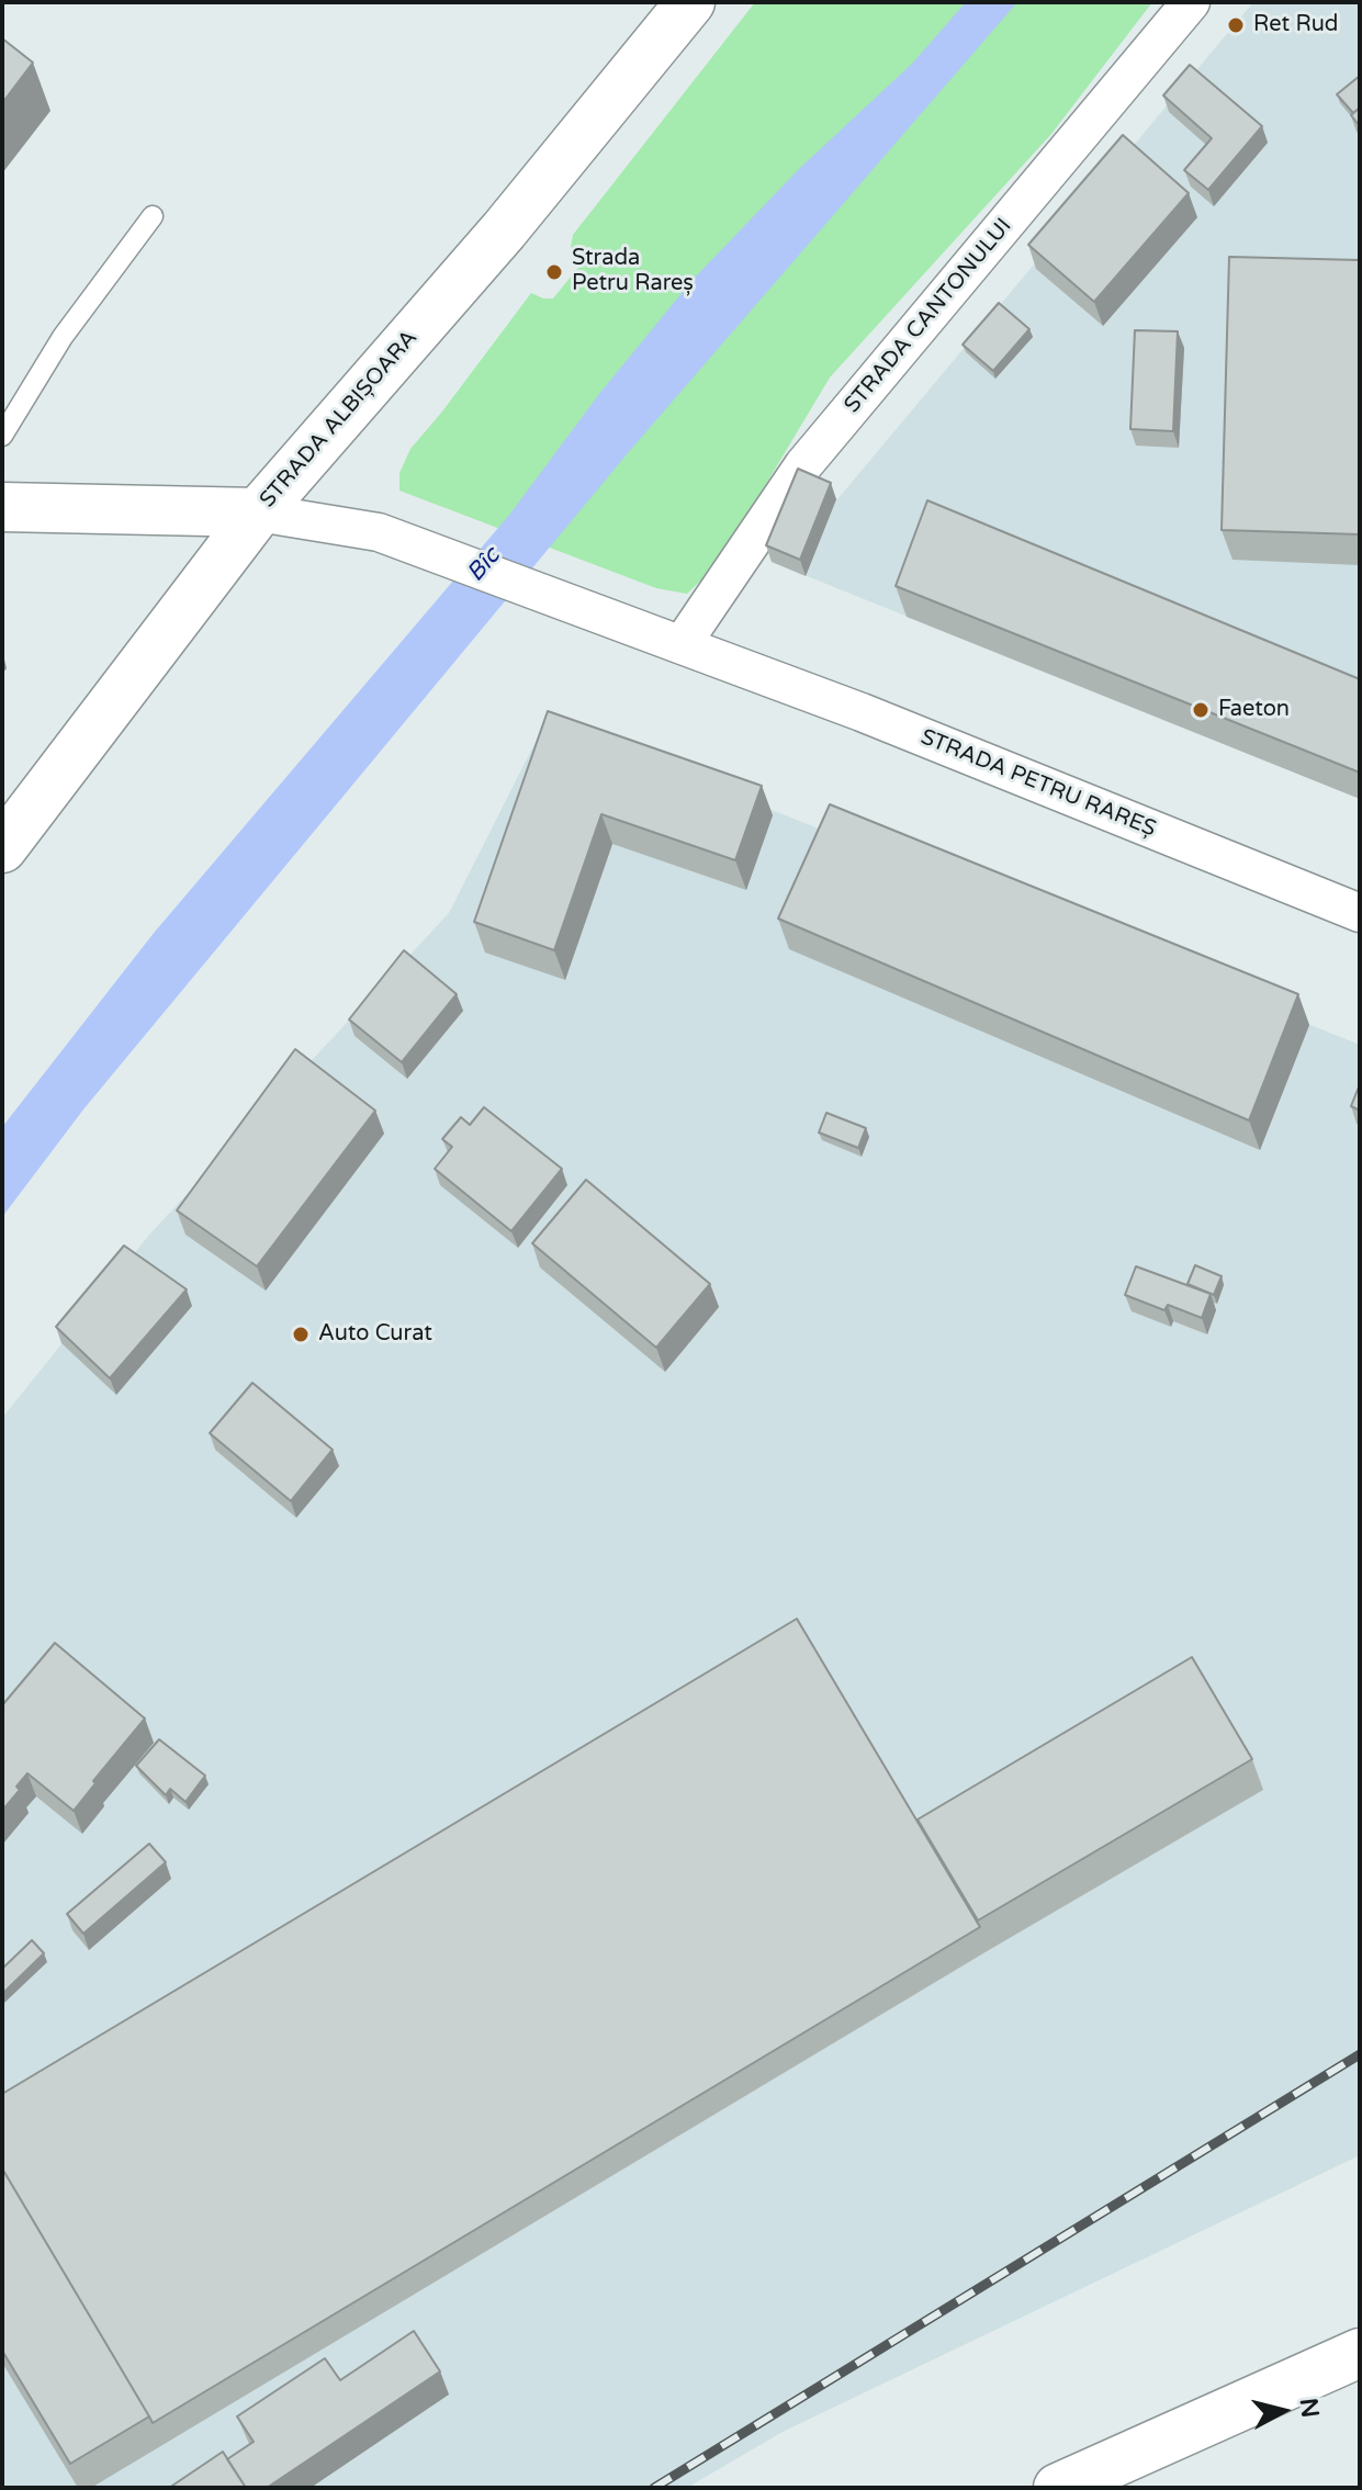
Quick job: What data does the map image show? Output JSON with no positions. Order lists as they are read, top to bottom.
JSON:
{
  "streets": {
    "main road": ["STRADA ALBIȘOARA", "STRADA PETRU RAREȘ"],
    "street": ["STRADA CANTONULUI"]
  },
  "crossings": [
    ["STRADA CANTONULUI", "STRADA PETRU RAREȘ"],
    ["STRADA ALBIȘOARA", "STRADA PETRU RAREȘ"]
  ],
  "water": ["Bîc"],
  "places": [
    "Ret Rud",
    "Strada Petru Rareș",
    "Faeton",
    "Auto Curat"
  ],
  "north": "right"
}
